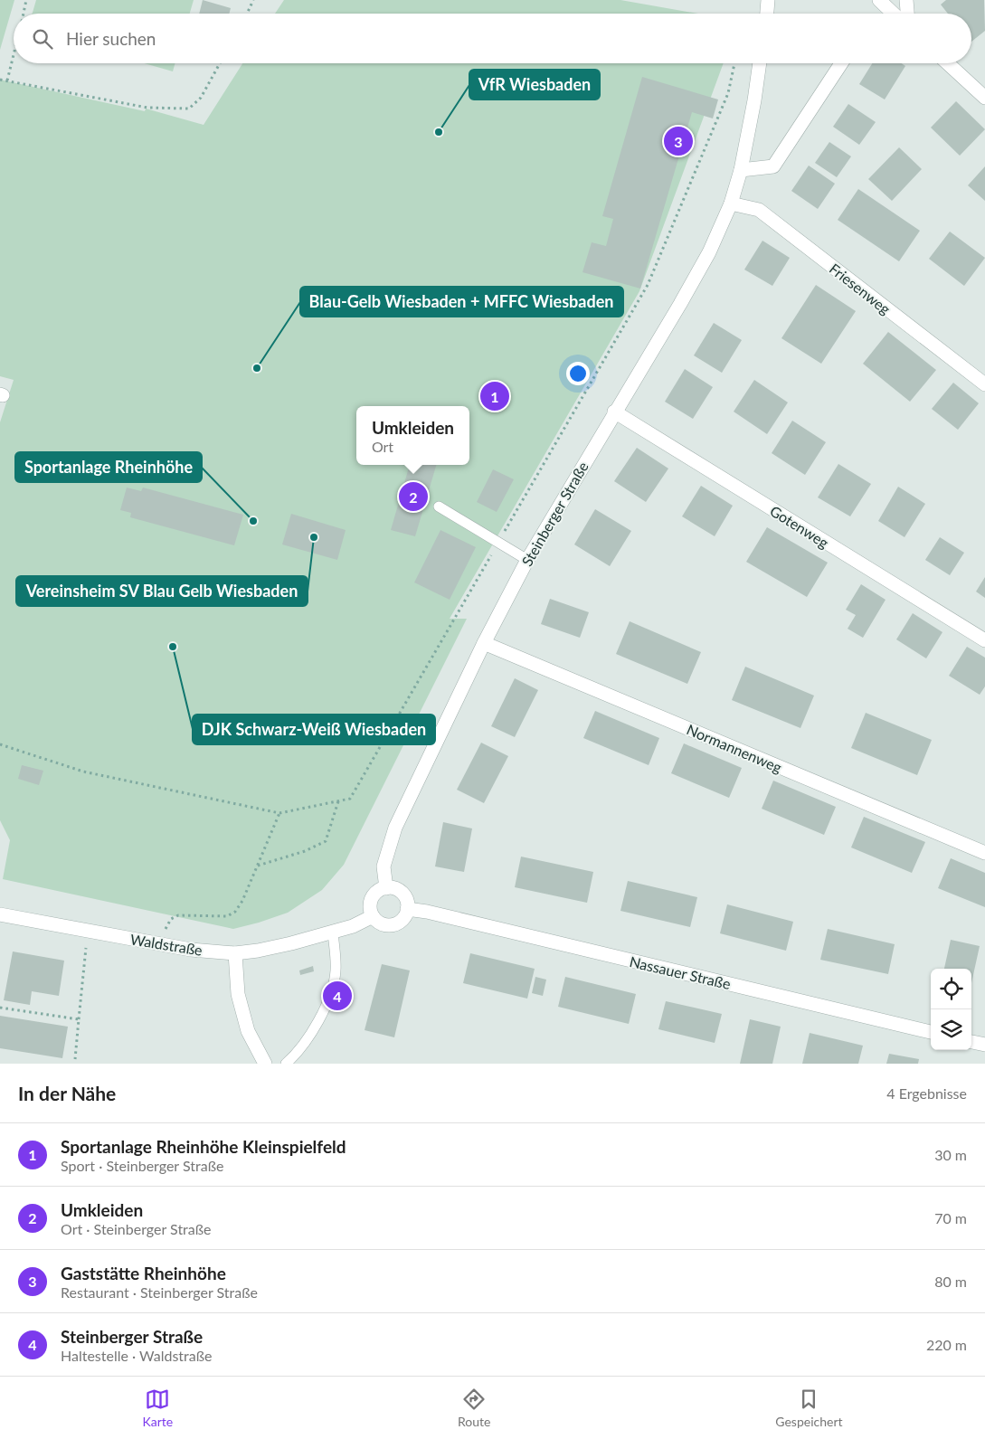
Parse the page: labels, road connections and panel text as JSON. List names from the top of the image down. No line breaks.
{"streets":{"street":["Friesenweg","Steinberger Straße","Gotenweg","Normannenweg","Waldstraße","Nassauer Straße"]},"crossings":[["Friesenweg","Steinberger Straße"],["Steinberger Straße","Gotenweg"],["Steinberger Straße","Normannenweg"],["Steinberger Straße","Nassauer Straße"]],"places":["VfR Wiesbaden","Blau-Gelb Wiesbaden + MFFC Wiesbaden","Sportanlage Rheinhöhe","Vereinsheim SV Blau Gelb Wiesbaden","DJK Schwarz-Weiß Wiesbaden"],"page":{"search":"Hier suchen","pins":["3","1","2","4"],"popup":["Umkleiden","Ort"],"heading":["In der Nähe","4 Ergebnisse"],"list":[{"mark":"1","name":"Sportanlage Rheinhöhe Kleinspielfeld","note":"Sport · Steinberger Straße","value":"30 m"},{"mark":"2","name":"Umkleiden","note":"Ort · Steinberger Straße","value":"70 m"},{"mark":"3","name":"Gaststätte Rheinhöhe","note":"Restaurant · Steinberger Straße","value":"80 m"},{"mark":"4","name":"Steinberger Straße","note":"Haltestelle · Waldstraße","value":"220 m"}],"nav":["Karte","Route","Gespeichert"]}}
